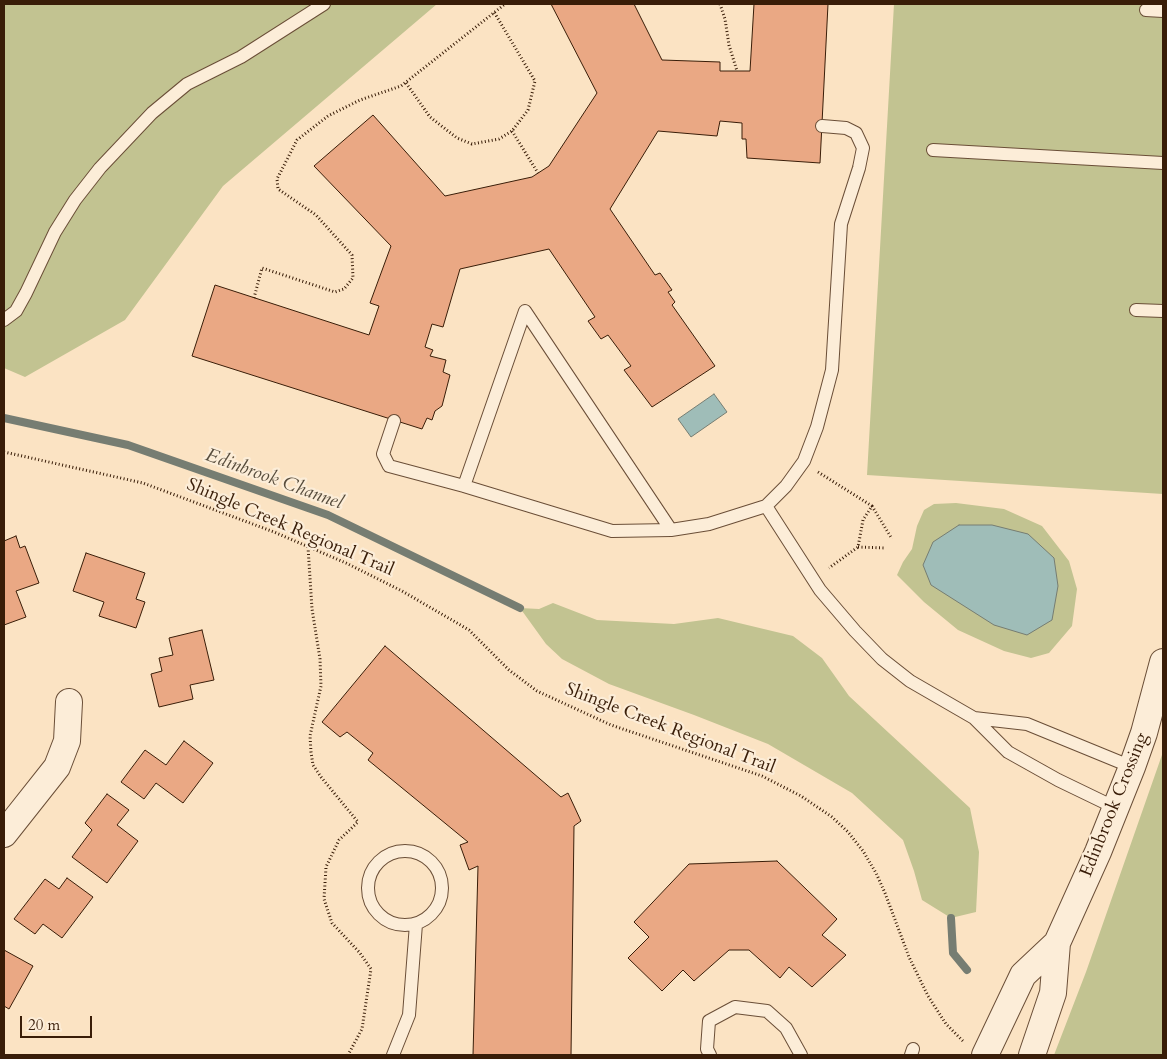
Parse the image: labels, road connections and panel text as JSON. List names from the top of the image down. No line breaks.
{"streets":{"street":["Edinbrook Crossing"],"path":["Shingle Creek Regional Trail"]},"crossings":[["Shingle Creek Regional Trail","Edinbrook Crossing"]],"water":["Edinbrook Channel"],"scale_bar":"20 m"}
